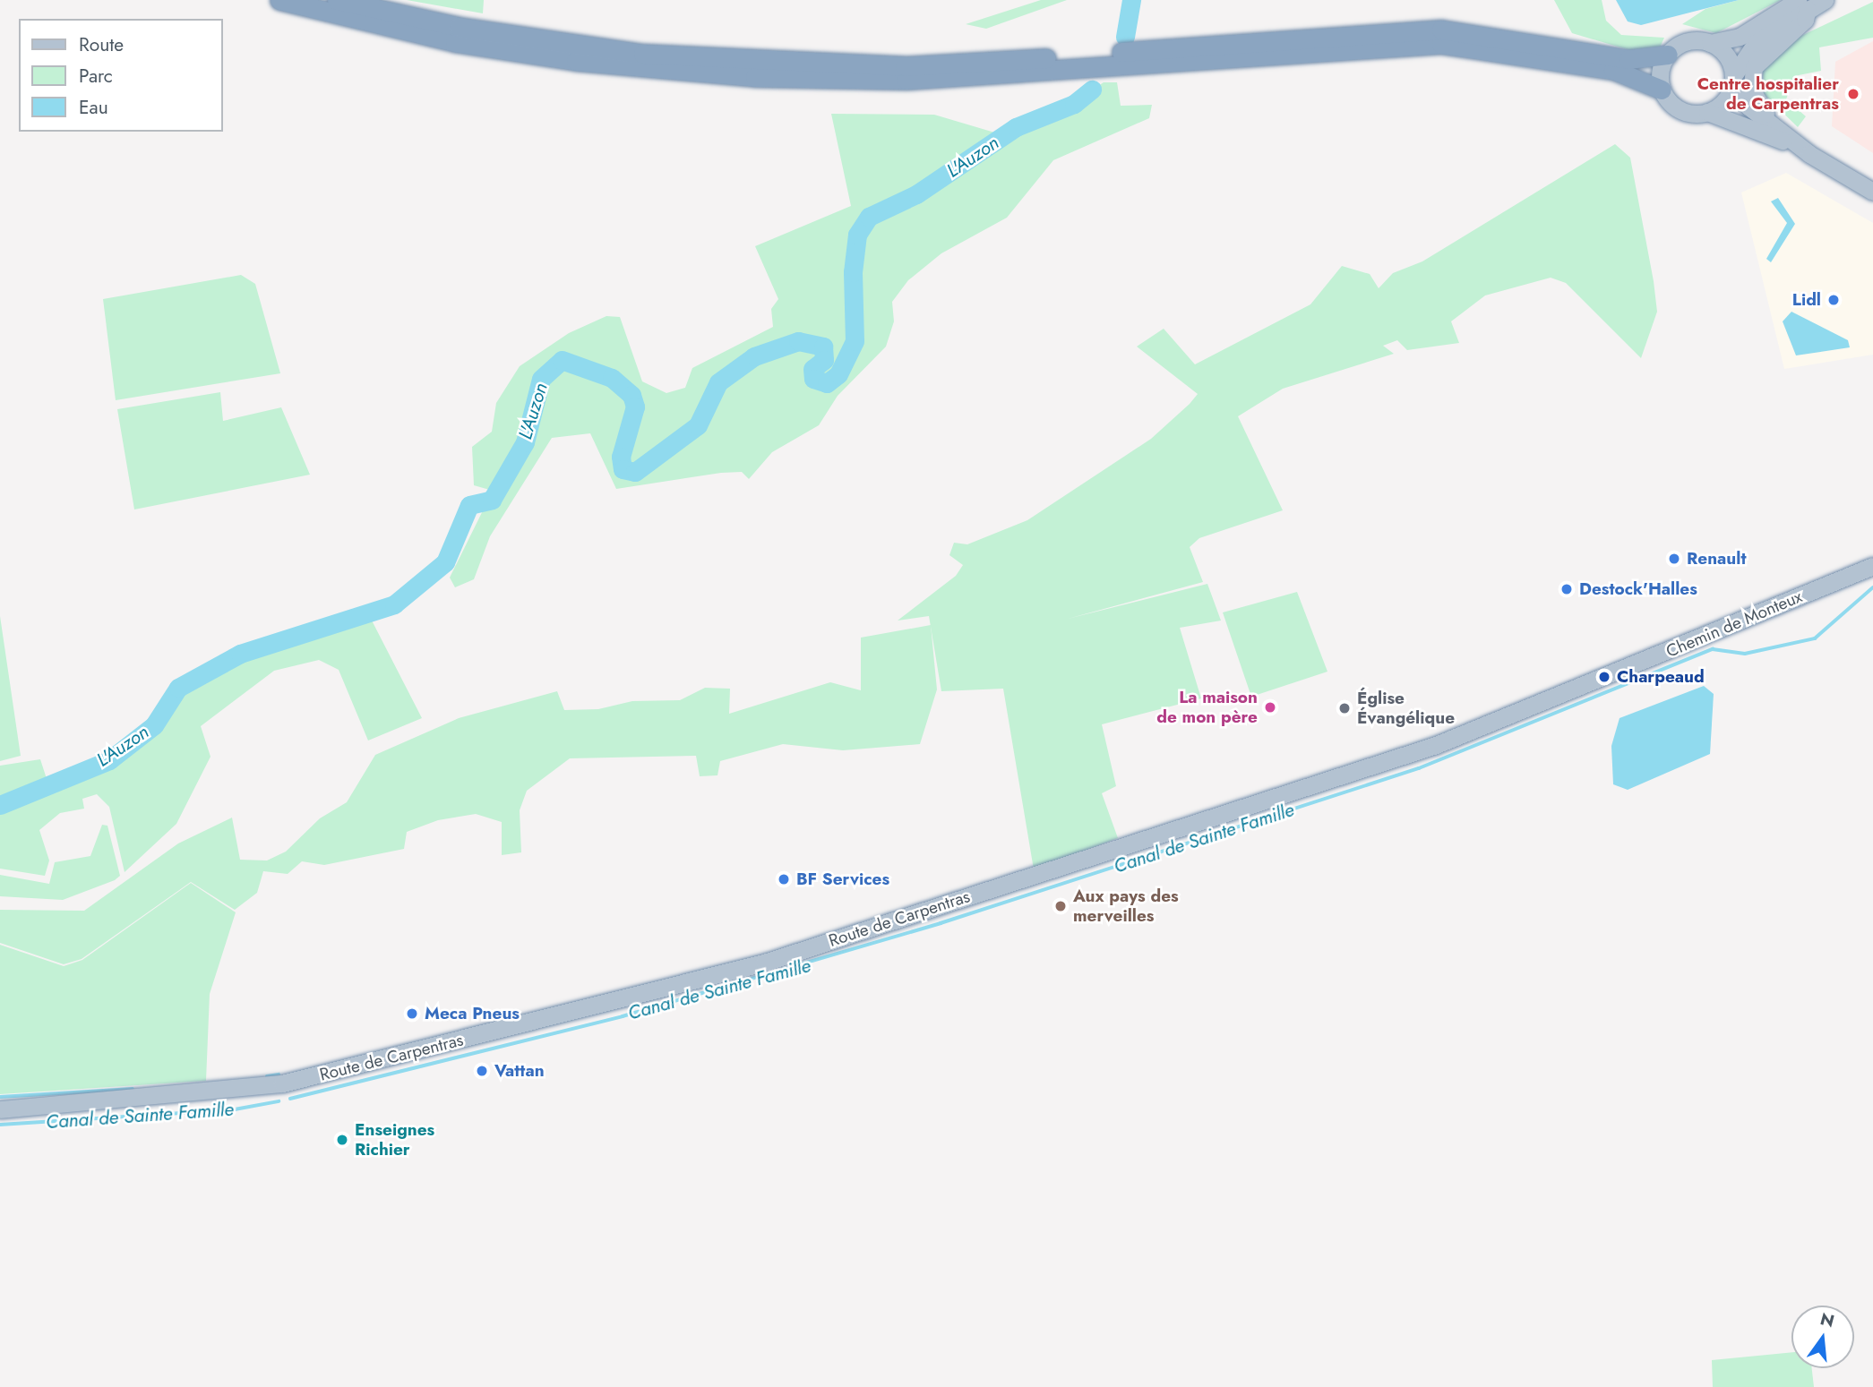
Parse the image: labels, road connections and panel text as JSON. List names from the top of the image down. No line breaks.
{"streets":{"main road":["Chemin de Monteux","Route de Carpentras"]},"crossings":[["Chemin de Monteux","Route de Carpentras"]],"water":["L'Auzon","Canal de Sainte Famille"],"places":["Centre hospitalier de Carpentras","Lidl","Renault","Destock'Halles","Charpeaud","La maison de mon père","Église Évangélique","BF Services","Aux pays des merveilles","Meca Pneus","Vattan","Enseignes Richier"],"legend":["Route","Parc","Eau"],"north":"top"}
